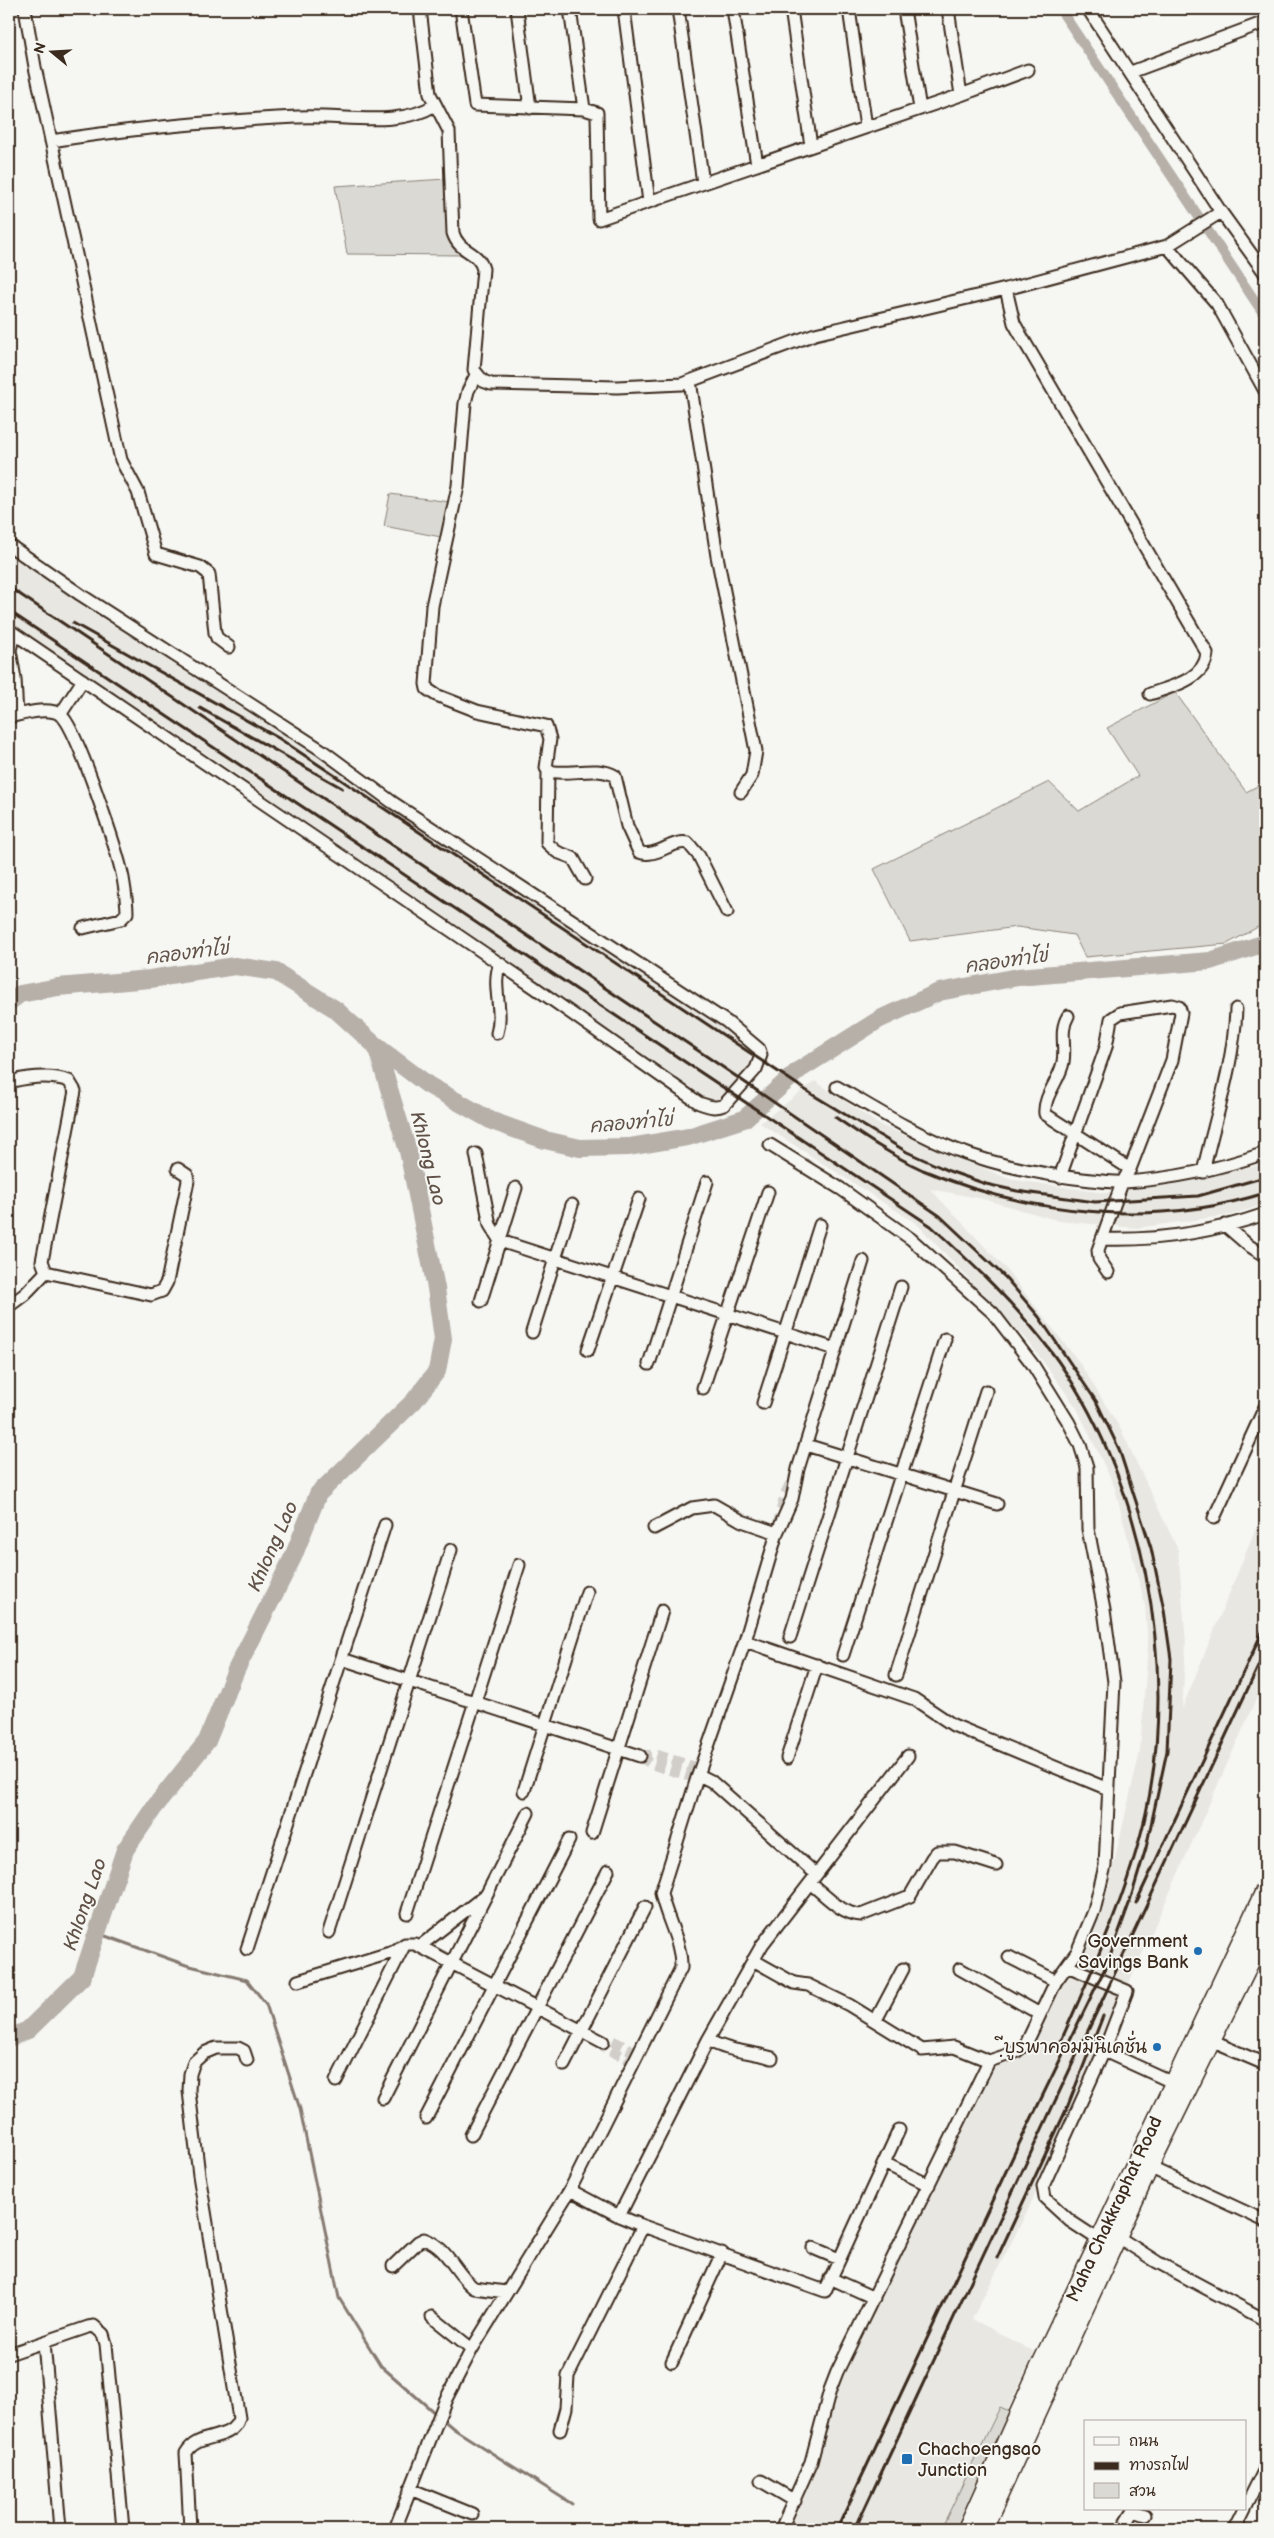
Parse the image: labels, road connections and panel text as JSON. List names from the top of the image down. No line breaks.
{"streets":{"main road":["Maha Chakkraphat Road"]},"water":["คลองท่าไข่","Khlong Lao"],"places":{"other":["Government Savings Bank","ฺีบูรพาคอมมินิเคชั่น"],"transit":["Chachoengsao Junction"]},"legend":["ถนน","ทางรถไฟ","สวน"],"north":"left"}
